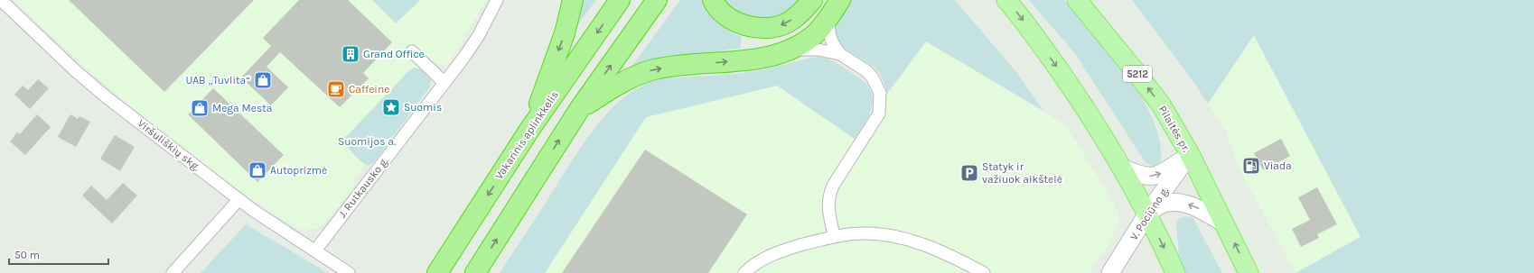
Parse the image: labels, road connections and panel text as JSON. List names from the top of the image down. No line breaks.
{"streets":{"highway":["Vakarinis aplinkkelis"],"main road":["5212","Pilaitės pr.","V. Pociūno g."],"street":["Viršuliškių skg.","J. Rutkausko g."]},"crossings":[["Pilaitės pr.","V. Pociūno g."],["Viršuliškių skg.","J. Rutkausko g."]],"parks":["Suomijos a."],"places":{"building":["Grand Office"],"shop":["UAB „Tuvlita“","Mega Mesta","Autoprizmė"],"cafe":["Caffeine"],"place":["Suomis"],"fuel station":["Viada"],"parking":["Statyk ir važiuok aikštelė"]},"scale_bar":"50 m"}
